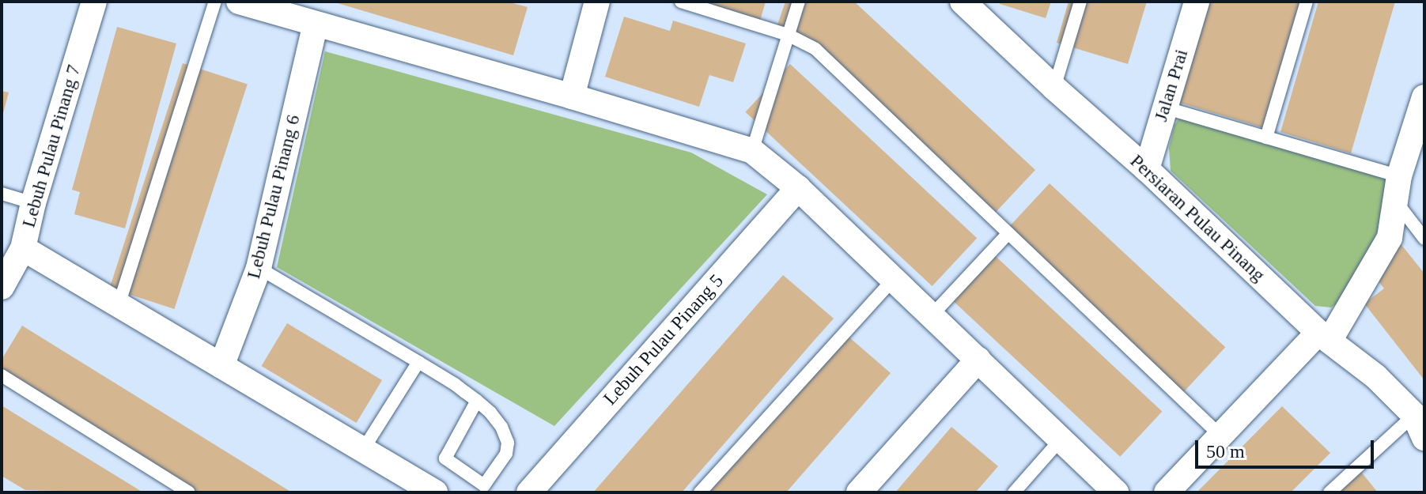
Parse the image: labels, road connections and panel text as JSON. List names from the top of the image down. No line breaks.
{"streets":{"street":["Jalan Prai","Lebuh Pulau Pinang 7","Lebuh Pulau Pinang 6","Persiaran Pulau Pinang","Lebuh Pulau Pinang 5"]},"crossings":[["Jalan Prai","Persiaran Pulau Pinang"]],"scale_bar":"50 m"}
